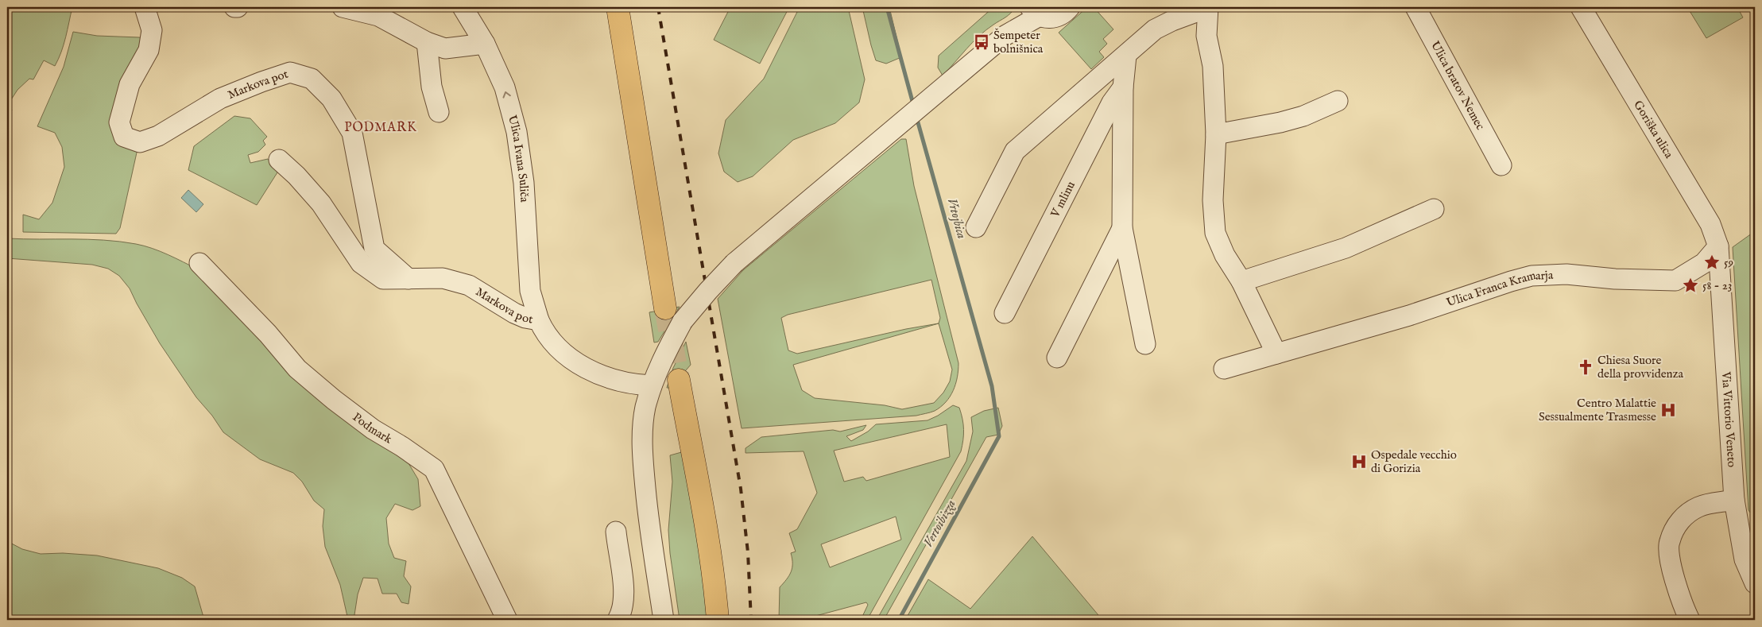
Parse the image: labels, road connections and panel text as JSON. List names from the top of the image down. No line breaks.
{"streets":{"street":["Markova pot","Ulica bratov Nemec","Goriška ulica","Ulica Ivana Suliča","V mlinu","Ulica Franca Kramarja","Via Vittorio Veneto","Podmark"]},"crossings":[["Markova pot","Ulica Ivana Suliča"],["Goriška ulica","Ulica Franca Kramarja"],["Goriška ulica","Via Vittorio Veneto"],["Ulica Franca Kramarja","Via Vittorio Veneto"]],"one_way":["Ulica Ivana Suliča"],"districts":["PODMARK"],"water":["Vrtojbica","Vertoibizza"],"places":{"bus stop":["Šempeter bolnišnica"],"place":["59","58 - 23"],"church":["Chiesa Suore della provvidenza"],"hospital":["Centro Malattie Sessualmente Trasmesse","Ospedale vecchio di Gorizia"]}}
